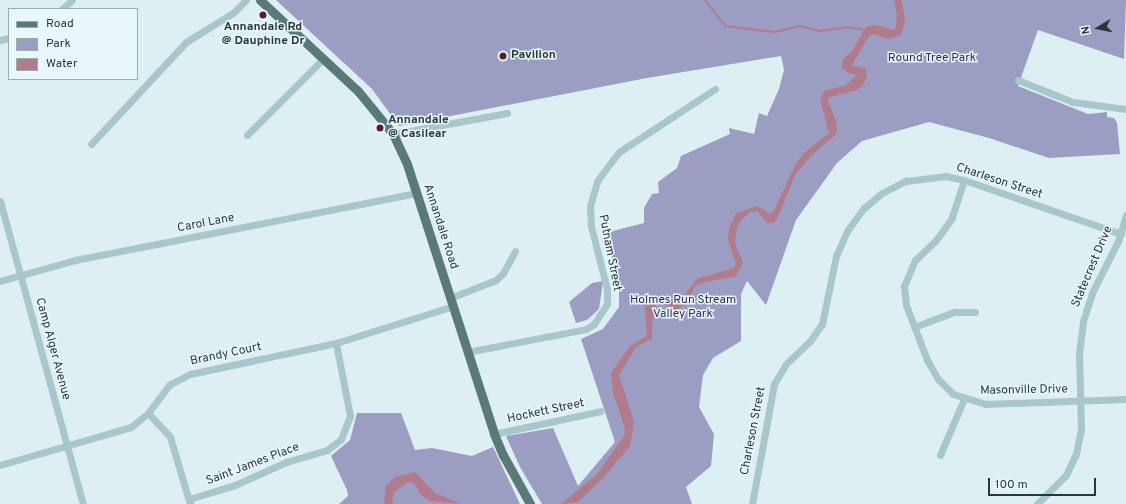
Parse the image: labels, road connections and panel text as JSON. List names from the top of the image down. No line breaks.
{"streets":{"main road":["Annandale Road"],"street":["Charleson Street","Carol Lane","Putnam Street","Statecrest Drive","Camp Alger Avenue","Brandy Court","Masonville Drive","Hockett Street","Saint James Place"]},"crossings":[["Charleson Street","Statecrest Drive"],["Charleson Street","Masonville Drive"],["Carol Lane","Annandale Road"],["Carol Lane","Camp Alger Avenue"],["Annandale Road","Putnam Street"],["Annandale Road","Brandy Court"],["Annandale Road","Hockett Street"],["Statecrest Drive","Masonville Drive"],["Camp Alger Avenue","Brandy Court"],["Brandy Court","Saint James Place"]],"parks":["Round Tree Park","Holmes Run Stream Valley Park"],"places":["Annandale Rd @ Dauphine Dr","Pavilion","Annandale @ Casilear"],"legend":["Road","Park","Water"],"scale_bar":"100 m","north":"left"}
